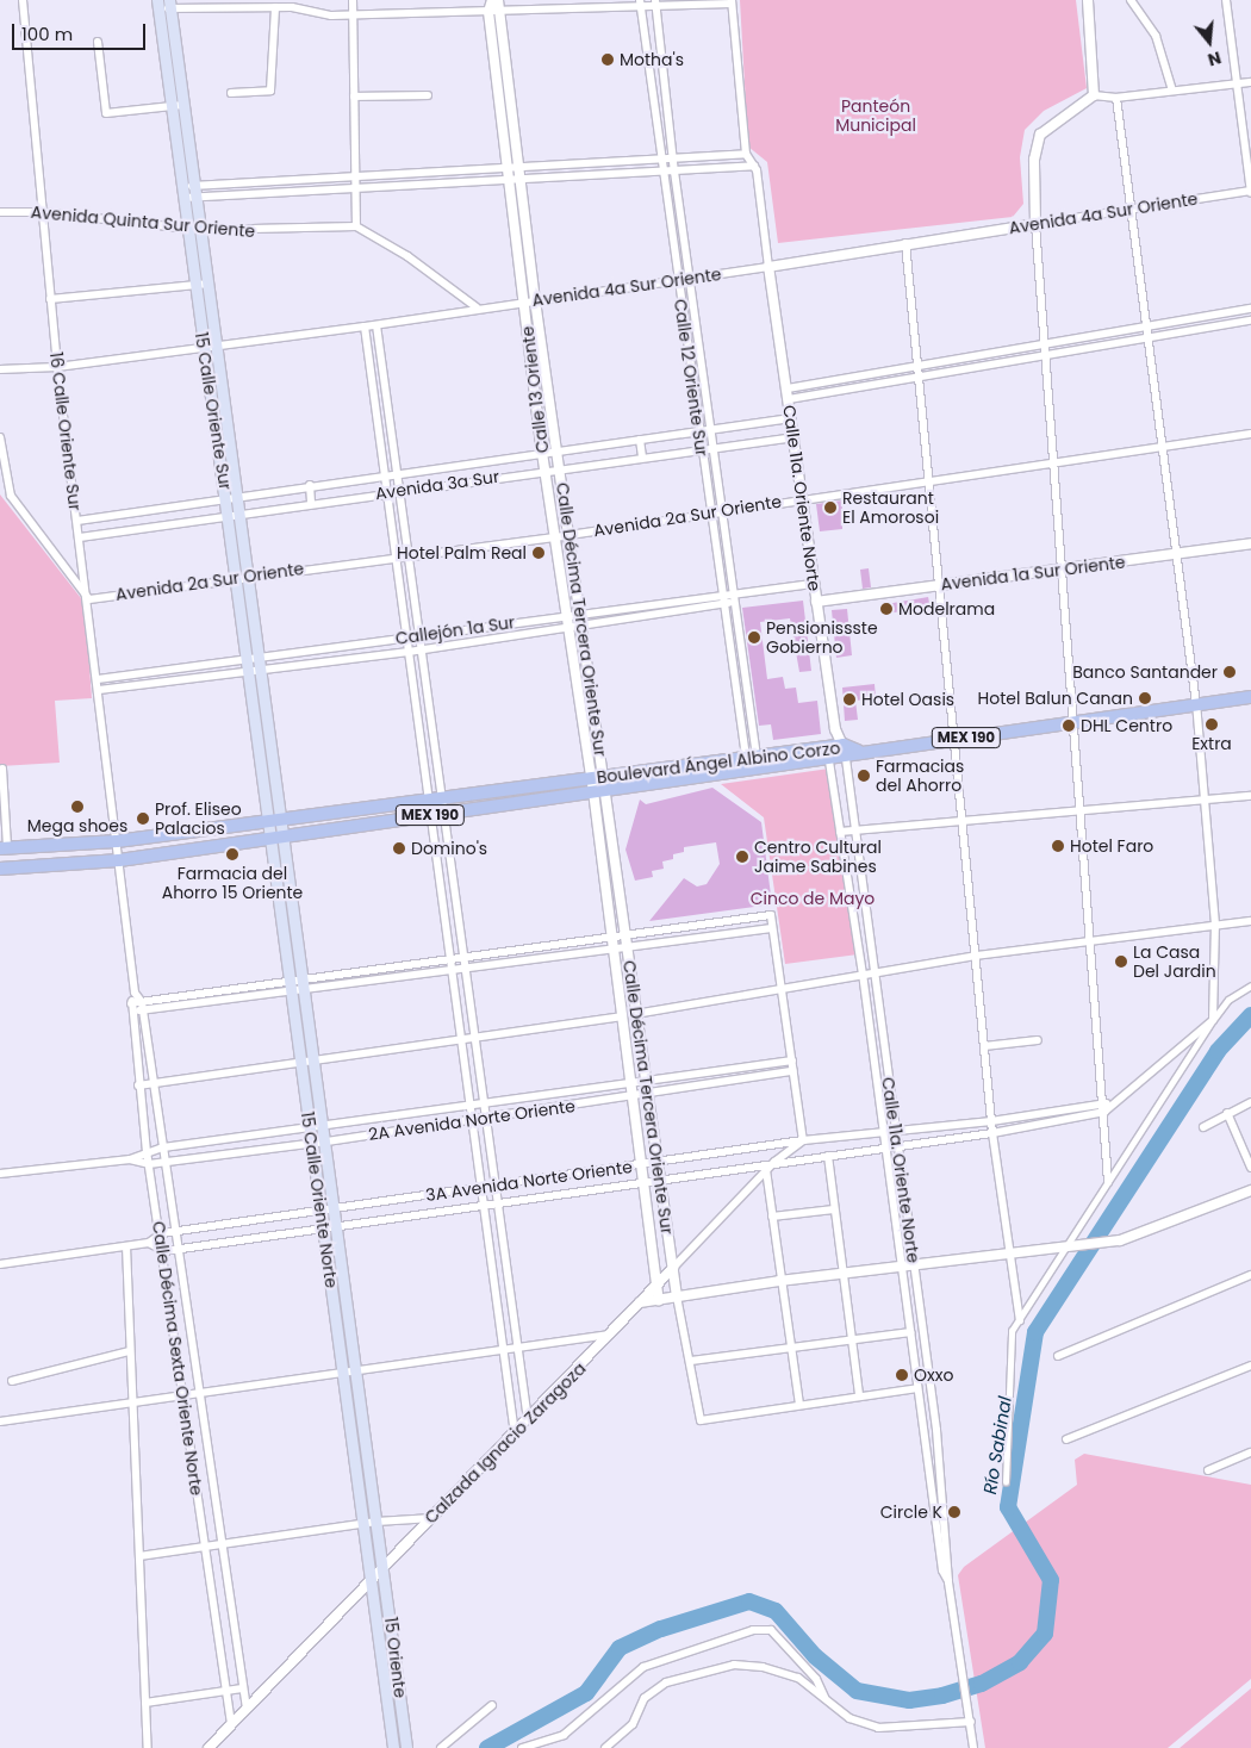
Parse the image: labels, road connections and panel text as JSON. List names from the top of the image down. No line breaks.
{"streets":{"main road":["15 Calle Oriente Sur","MEX 190","Boulevard Ángel Albino Corzo","15 Calle Oriente Norte","15 Oriente"],"street":["Avenida 4a Sur Oriente","Avenida Quinta Sur Oriente","Calle 12 Oriente Sur","Calle 13 Oriente","16 Calle Oriente Sur","Avenida 3a Sur","Calle 11a. Oriente Norte","Avenida 2a Sur Oriente","Avenida 1a Sur Oriente","Calle Décima Tercera Oriente Sur","Callejón 1a Sur","2A Avenida Norte Oriente","3A Avenida Norte Oriente","Calle Décima Sexta Oriente Norte","Calzada Ignacio Zaragoza"]},"crossings":[["Avenida 4a Sur Oriente","Calle 12 Oriente Sur"],["Avenida 4a Sur Oriente","Calle 13 Oriente"],["Avenida 4a Sur Oriente","15 Calle Oriente Sur"],["Avenida 4a Sur Oriente","16 Calle Oriente Sur"],["Avenida 4a Sur Oriente","Calle 11a. Oriente Norte"],["Avenida 4a Sur Oriente","Calle Décima Tercera Oriente Sur"],["Avenida Quinta Sur Oriente","15 Calle Oriente Sur"],["Avenida Quinta Sur Oriente","16 Calle Oriente Sur"],["Calle 12 Oriente Sur","Avenida 3a Sur"],["Calle 12 Oriente Sur","Avenida 2a Sur Oriente"],["Calle 12 Oriente Sur","Callejón 1a Sur"],["Calle 12 Oriente Sur","Boulevard Ángel Albino Corzo"],["Calle 13 Oriente","Avenida 3a Sur"],["Calle 13 Oriente","Avenida 2a Sur Oriente"],["Calle 13 Oriente","Calle Décima Tercera Oriente Sur"],["Calle 13 Oriente","Callejón 1a Sur"],["Calle 13 Oriente","Boulevard Ángel Albino Corzo"],["15 Calle Oriente Sur","Avenida 3a Sur"],["15 Calle Oriente Sur","Avenida 2a Sur Oriente"],["15 Calle Oriente Sur","Callejón 1a Sur"],["15 Calle Oriente Sur","Boulevard Ángel Albino Corzo"],["15 Calle Oriente Sur","15 Calle Oriente Norte"],["16 Calle Oriente Sur","Avenida 3a Sur"],["16 Calle Oriente Sur","Avenida 2a Sur Oriente"],["16 Calle Oriente Sur","Callejón 1a Sur"],["16 Calle Oriente Sur","Boulevard Ángel Albino Corzo"],["16 Calle Oriente Sur","Calle Décima Sexta Oriente Norte"],["Avenida 3a Sur","Calle 11a. Oriente Norte"],["Avenida 3a Sur","Calle Décima Tercera Oriente Sur"],["Calle 11a. Oriente Norte","Avenida 2a Sur Oriente"],["Calle 11a. Oriente Norte","Avenida 1a Sur Oriente"],["Calle 11a. Oriente Norte","Callejón 1a Sur"],["Calle 11a. Oriente Norte","Boulevard Ángel Albino Corzo"],["Calle 11a. Oriente Norte","3A Avenida Norte Oriente"],["Avenida 2a Sur Oriente","Calle Décima Tercera Oriente Sur"],["Calle Décima Tercera Oriente Sur","Callejón 1a Sur"],["Calle Décima Tercera Oriente Sur","Boulevard Ángel Albino Corzo"],["Calle Décima Tercera Oriente Sur","2A Avenida Norte Oriente"],["Calle Décima Tercera Oriente Sur","3A Avenida Norte Oriente"],["Calle Décima Tercera Oriente Sur","Calzada Ignacio Zaragoza"],["MEX 190","Boulevard Ángel Albino Corzo"],["Boulevard Ángel Albino Corzo","15 Calle Oriente Norte"],["Boulevard Ángel Albino Corzo","Calle Décima Sexta Oriente Norte"],["2A Avenida Norte Oriente","15 Calle Oriente Norte"],["2A Avenida Norte Oriente","Calle Décima Sexta Oriente Norte"],["3A Avenida Norte Oriente","15 Calle Oriente Norte"],["3A Avenida Norte Oriente","Calle Décima Sexta Oriente Norte"],["3A Avenida Norte Oriente","Calzada Ignacio Zaragoza"],["15 Calle Oriente Norte","Calzada Ignacio Zaragoza"],["15 Calle Oriente Norte","15 Oriente"],["Calle Décima Sexta Oriente Norte","Calzada Ignacio Zaragoza"],["Calzada Ignacio Zaragoza","15 Oriente"]],"water":["Río Sabinal"],"parks":["Panteón Municipal","Cinco de Mayo"],"places":["Motha's","Restaurant El Amorosoi","Hotel Palm Real","Modelrama","Pensionissste Gobierno","Banco Santander","Hotel Balun Canan","Hotel Oasis","Extra","DHL Centro","Farmacias del Ahorro","Mega shoes","Prof. Eliseo Palacios","Hotel Faro","Domino's","Farmacia del Ahorro 15 Oriente","Centro Cultural Jaime Sabines","La Casa Del Jardin","Oxxo","Circle K"],"scale_bar":"100 m","north":"bottom"}
